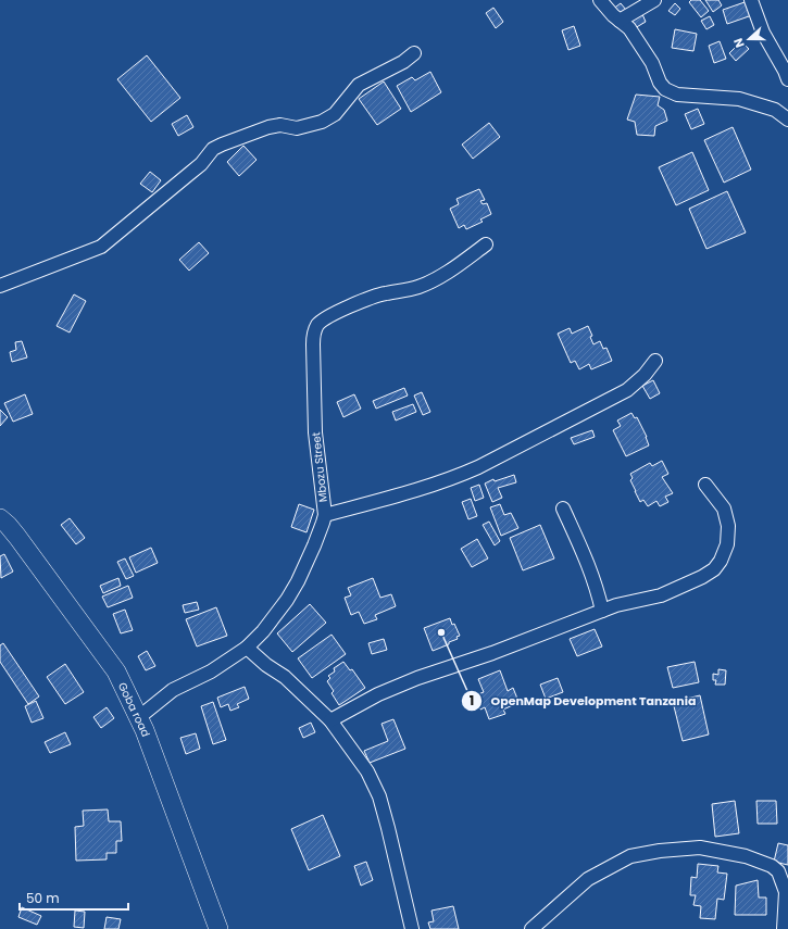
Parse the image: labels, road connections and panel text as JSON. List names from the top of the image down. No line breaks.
{"streets":{"street":["Mbozu Street","Goba road"]},"crossings":[["Mbozu Street","Goba road"]],"places":["OpenMap Development Tanzania"],"scale_bar":"50 m","north":"left"}
